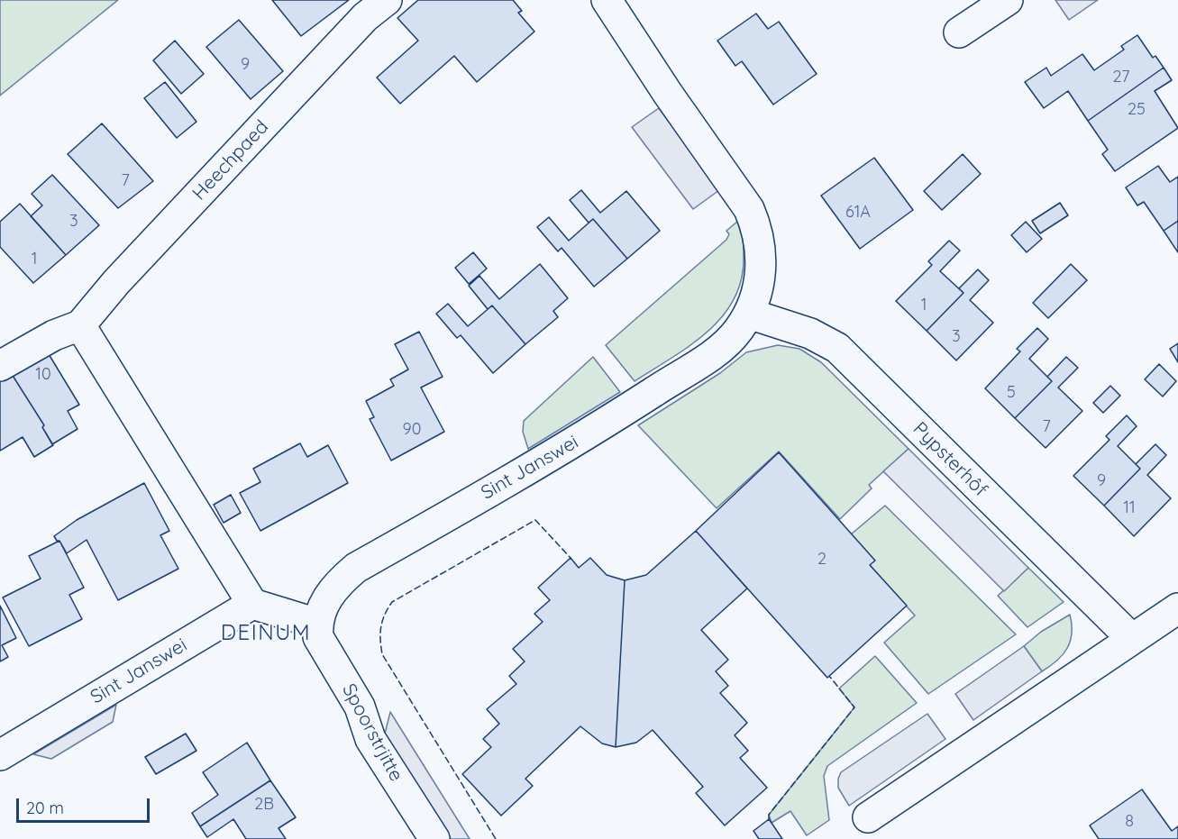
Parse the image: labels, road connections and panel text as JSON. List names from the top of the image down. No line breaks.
{"streets":{"street":["Heechpaed","Pypsterhôf","Sint Janswei","Spoorstrjitte"]},"crossings":[["Pypsterhôf","Sint Janswei"],["Sint Janswei","Spoorstrjitte"]],"districts":["DEINUM"],"house_numbers":["9","27","25","7","61A","3","1","1","3","10","5","7","90","9","11","2","2B","8"],"scale_bar":"20 m"}
